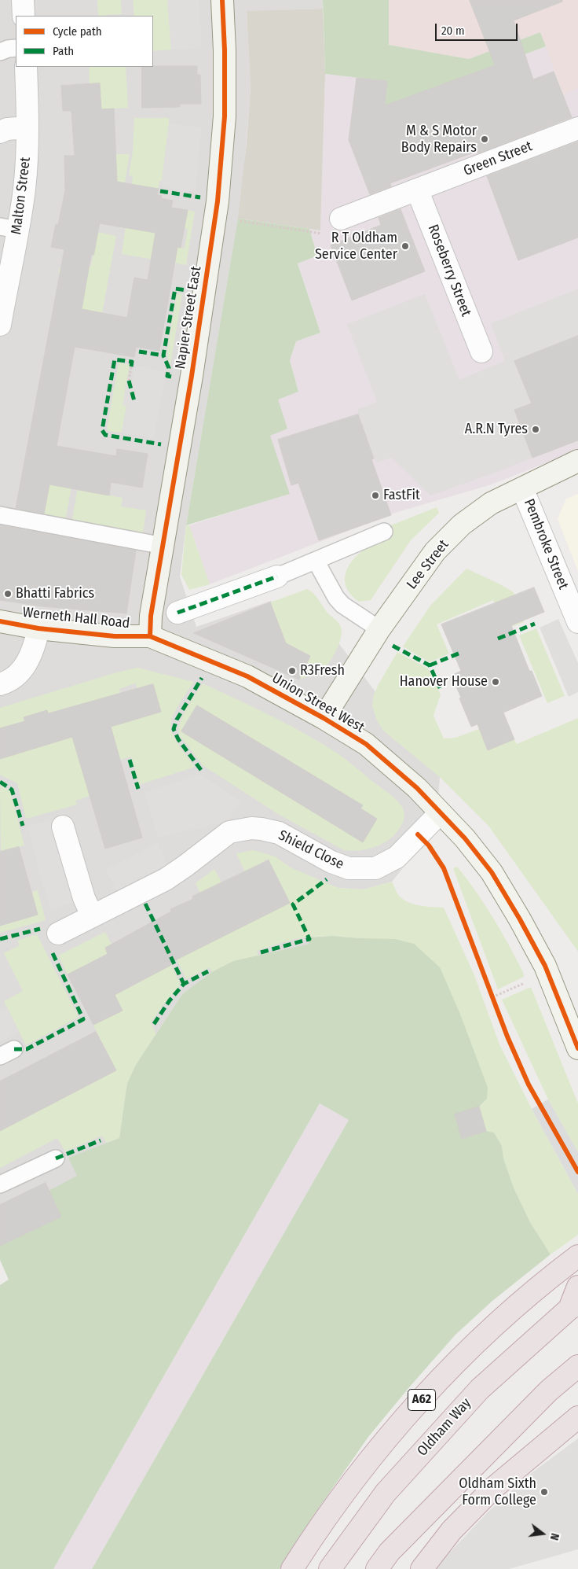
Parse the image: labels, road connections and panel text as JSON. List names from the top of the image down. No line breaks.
{"streets":{"highway":["A62","Oldham Way"],"street":["Green Street","Malton Street","Roseberry Street","Napier Street East","Pembroke Street","Lee Street","Werneth Hall Road","Union Street West","Shield Close"]},"crossings":[["Green Street","Roseberry Street"],["Napier Street East","Werneth Hall Road"],["Napier Street East","Union Street West"],["Pembroke Street","Lee Street"],["Lee Street","Union Street West"],["Werneth Hall Road","Union Street West"],["Union Street West","Shield Close"],["A62","Oldham Way"]],"places":["M & S Motor Body Repairs","R T Oldham Service Center","A.R.N Tyres","FastFit","Bhatti Fabrics","R3Fresh","Hanover House","Oldham Sixth Form College"],"legend":["Cycle path","Path"],"scale_bar":"20 m","north":"right"}
